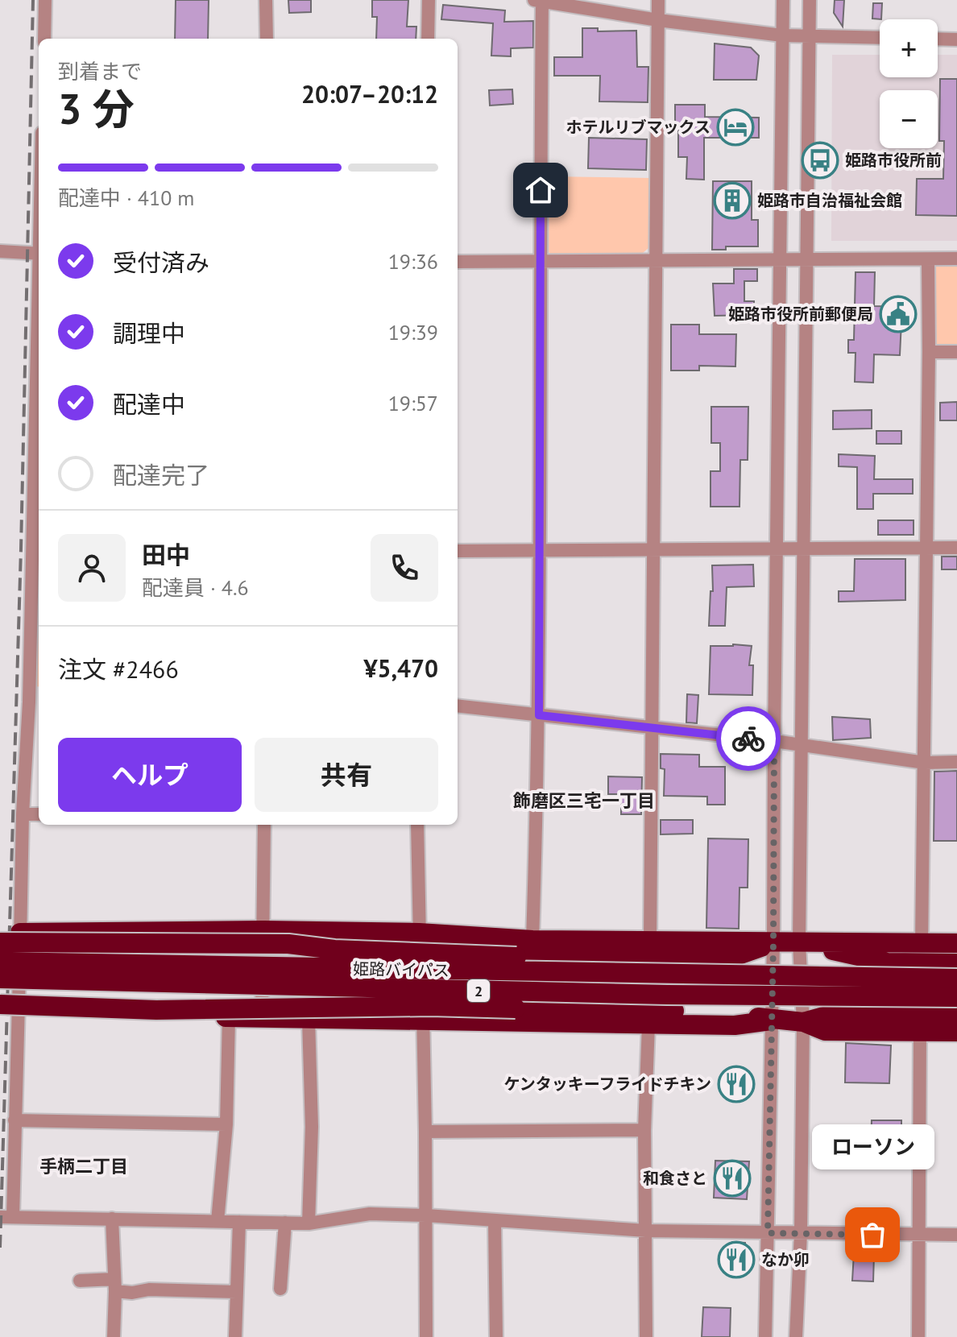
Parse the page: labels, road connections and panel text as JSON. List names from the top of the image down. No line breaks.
{"streets":{"highway":["姫路バイパス","2"]},"districts":["飾磨区三宅一丁目","手柄二丁目"],"places":{"hotel":["ホテルリブマックス"],"bus stop":["姫路市役所前"],"building":["姫路市自治福祉会館"],"public building":["姫路市役所前郵便局"],"restaurant":["ケンタッキーフライドチキン","和食さと","なか卯"],"other":["ローソン"]},"page":{"map_buttons":["+","−"],"heading":["3 分","到着まで","20:07–20:12"],"panel":["田中","配達員 · 4.6","注文 #2466","¥5,470"],"bar":"配達中 · 410 m","list":[["受付済み","19:36"],["調理中","19:39"],["配達中","19:57"],"配達完了"],"buttons":["ヘルプ","共有"],"bubble":"ローソン"}}
